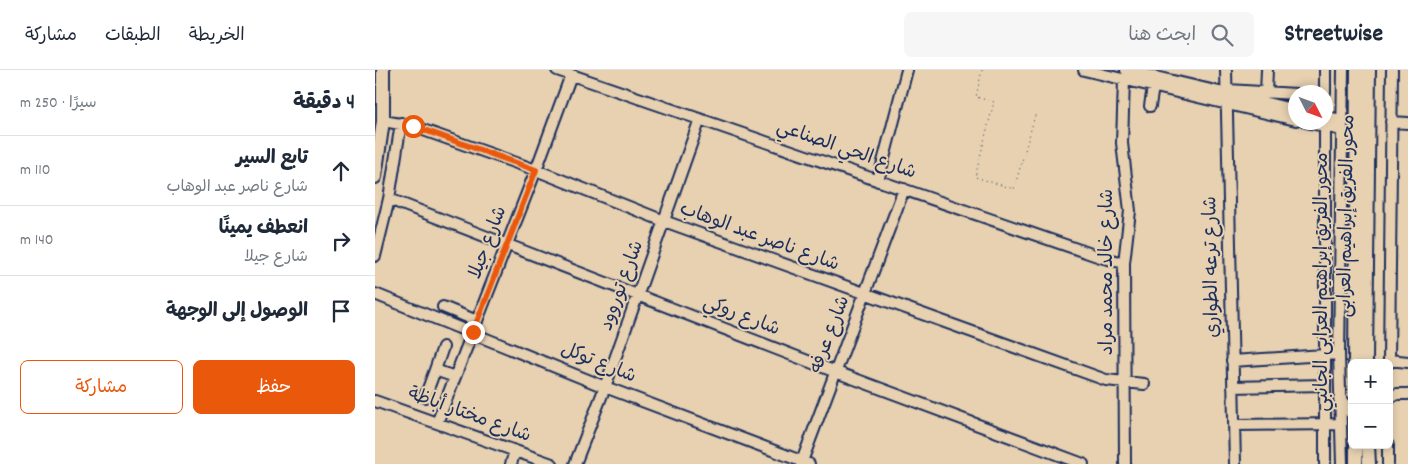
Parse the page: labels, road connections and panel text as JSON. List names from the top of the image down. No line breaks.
{"streets":{"main road":["محور الفريق إبراهيم العرابى"],"street":["شارع الحي الصناعي","شارع ناصر عبد الوهاب","شارع جيلا","شارع ترعه الطواري","شارع خالد محمد مراد","محور الفريق إبراهيم العرابى الجانبي","شارع توروود","شارع روكي","شارع عرفه","شارع توكل","شارع مختار أباظة"]},"crossings":[["شارع الحي الصناعي","شارع جيلا"],["شارع الحي الصناعي","شارع خالد محمد مراد"],["شارع الحي الصناعي","شارع توروود"],["شارع الحي الصناعي","شارع عرفه"],["شارع ناصر عبد الوهاب","شارع جيلا"],["شارع ناصر عبد الوهاب","شارع خالد محمد مراد"],["شارع ناصر عبد الوهاب","شارع توروود"],["شارع ناصر عبد الوهاب","شارع عرفه"],["شارع جيلا","شارع روكي"],["شارع جيلا","شارع توكل"],["شارع جيلا","شارع مختار أباظة"],["شارع توروود","شارع روكي"],["شارع توروود","شارع توكل"],["شارع روكي","شارع عرفه"],["شارع عرفه","شارع توكل"]],"north":"bottom right","page":{"header":"Streetwise","search":"ابحث هنا","nav":["الخريطة","الطبقات","مشاركة"],"heading":["4 دقيقة","سيرًا · 250 m"],"list":[["تابع السير","شارع ناصر عبد الوهاب","110 m"],["انعطف يمينًا","شارع جيلا","140 m"],"الوصول إلى الوجهة"],"buttons":["حفظ","مشاركة"],"map_buttons":["+","−"]}}
